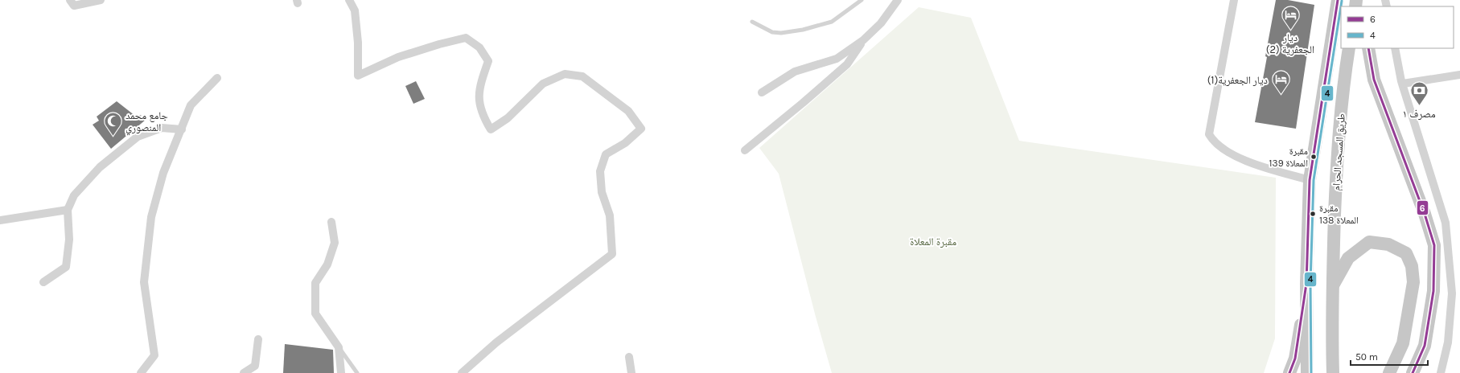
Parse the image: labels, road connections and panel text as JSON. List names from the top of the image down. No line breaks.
{"streets":{"main road":["طريق المسجد الحرام"]},"parks":["مقبرة المعلاة"],"places":{"hotel":["ديار الجعفرية (2)","ديار الجعفرية(1)"],"bank":["مصرف ١"],"mosque":["جامع محمد المنصوري"],"other":["مقبرة المعلاة 139","مقبرة المعلاة 138"]},"lines":["transit line 6","transit line 4"],"legend":["6","4"],"scale_bar":"50 m"}
